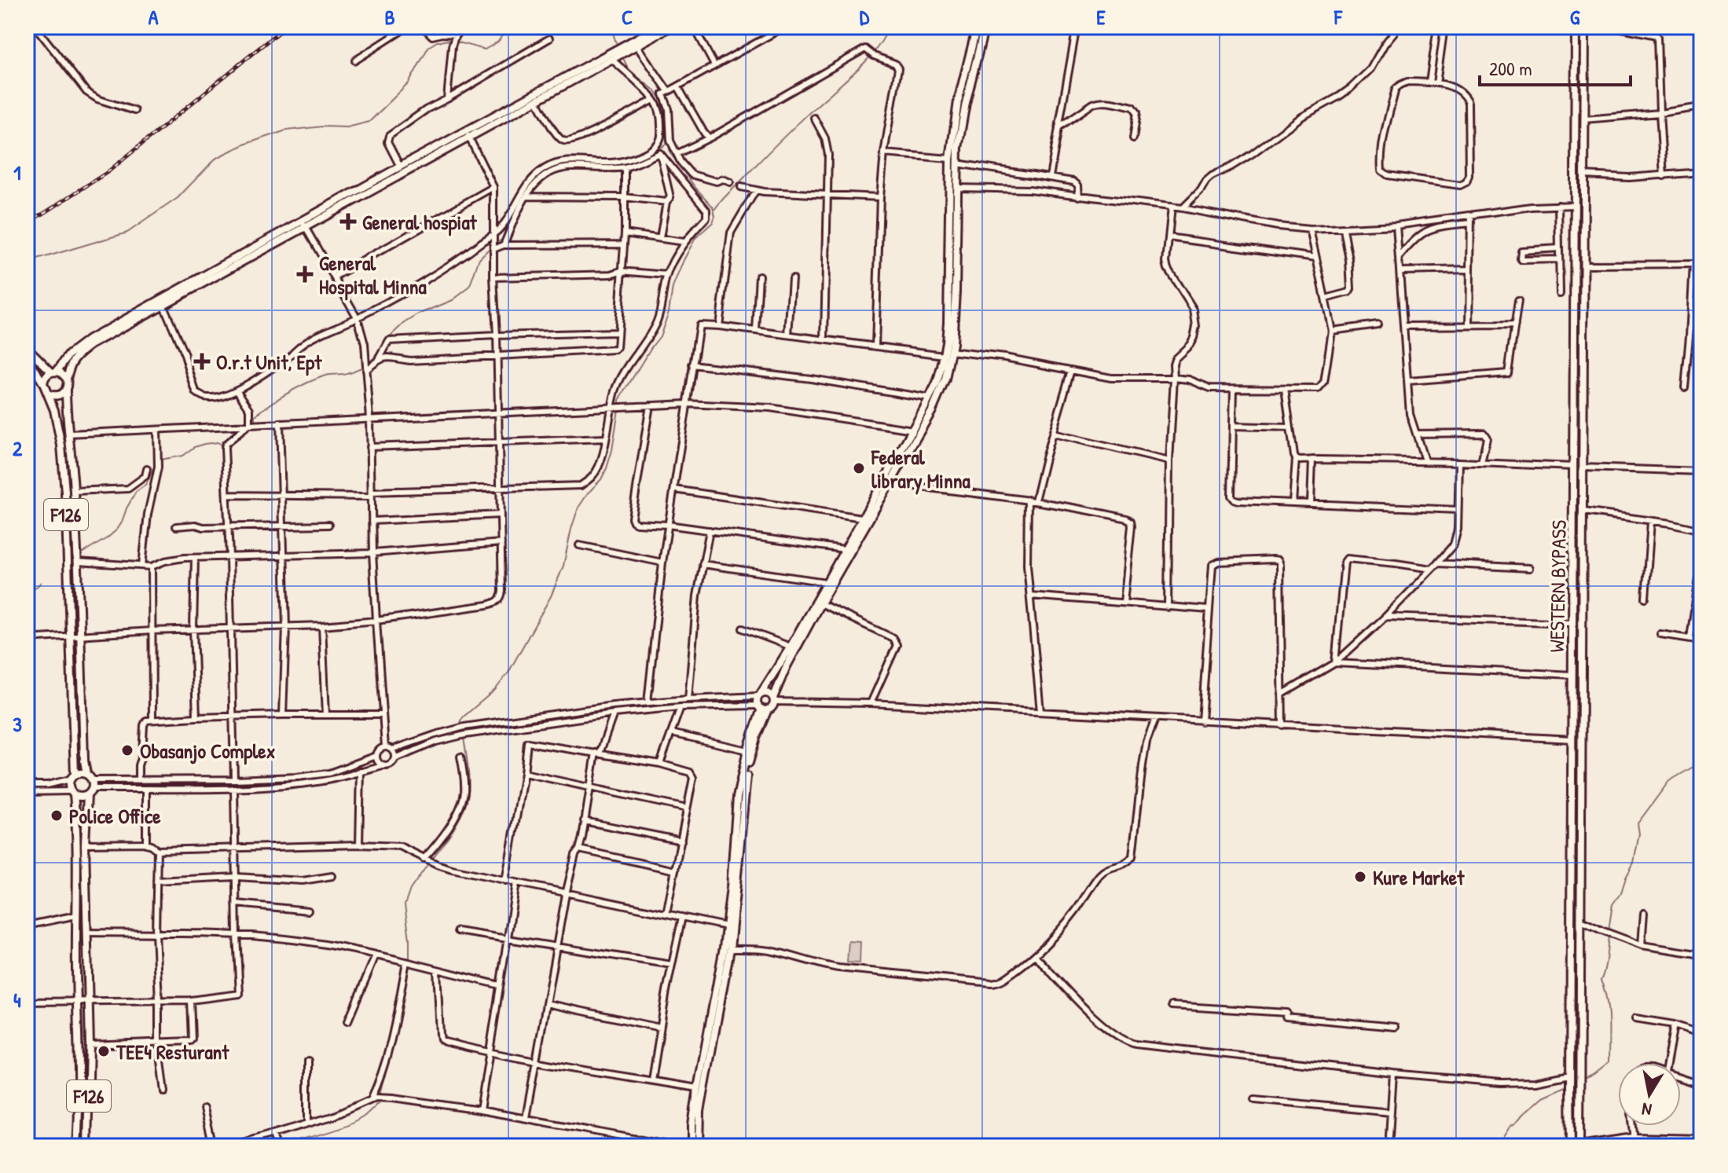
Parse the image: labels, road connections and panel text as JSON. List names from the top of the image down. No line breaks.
{"streets":{"main road":["F126","WESTERN BYPASS"]},"places":{"health":["General hospiat","General Hospital Minna","O.r.t Unit, Ept"],"other":["Federal library Minna","Obasanjo Complex","Police Office","Kure Market","TEE4 Resturant"]},"scale_bar":"200 m","north":"bottom","grid":{"columns":["A","B","C","D","E","F","G"],"rows":["1","2","3","4"]}}
